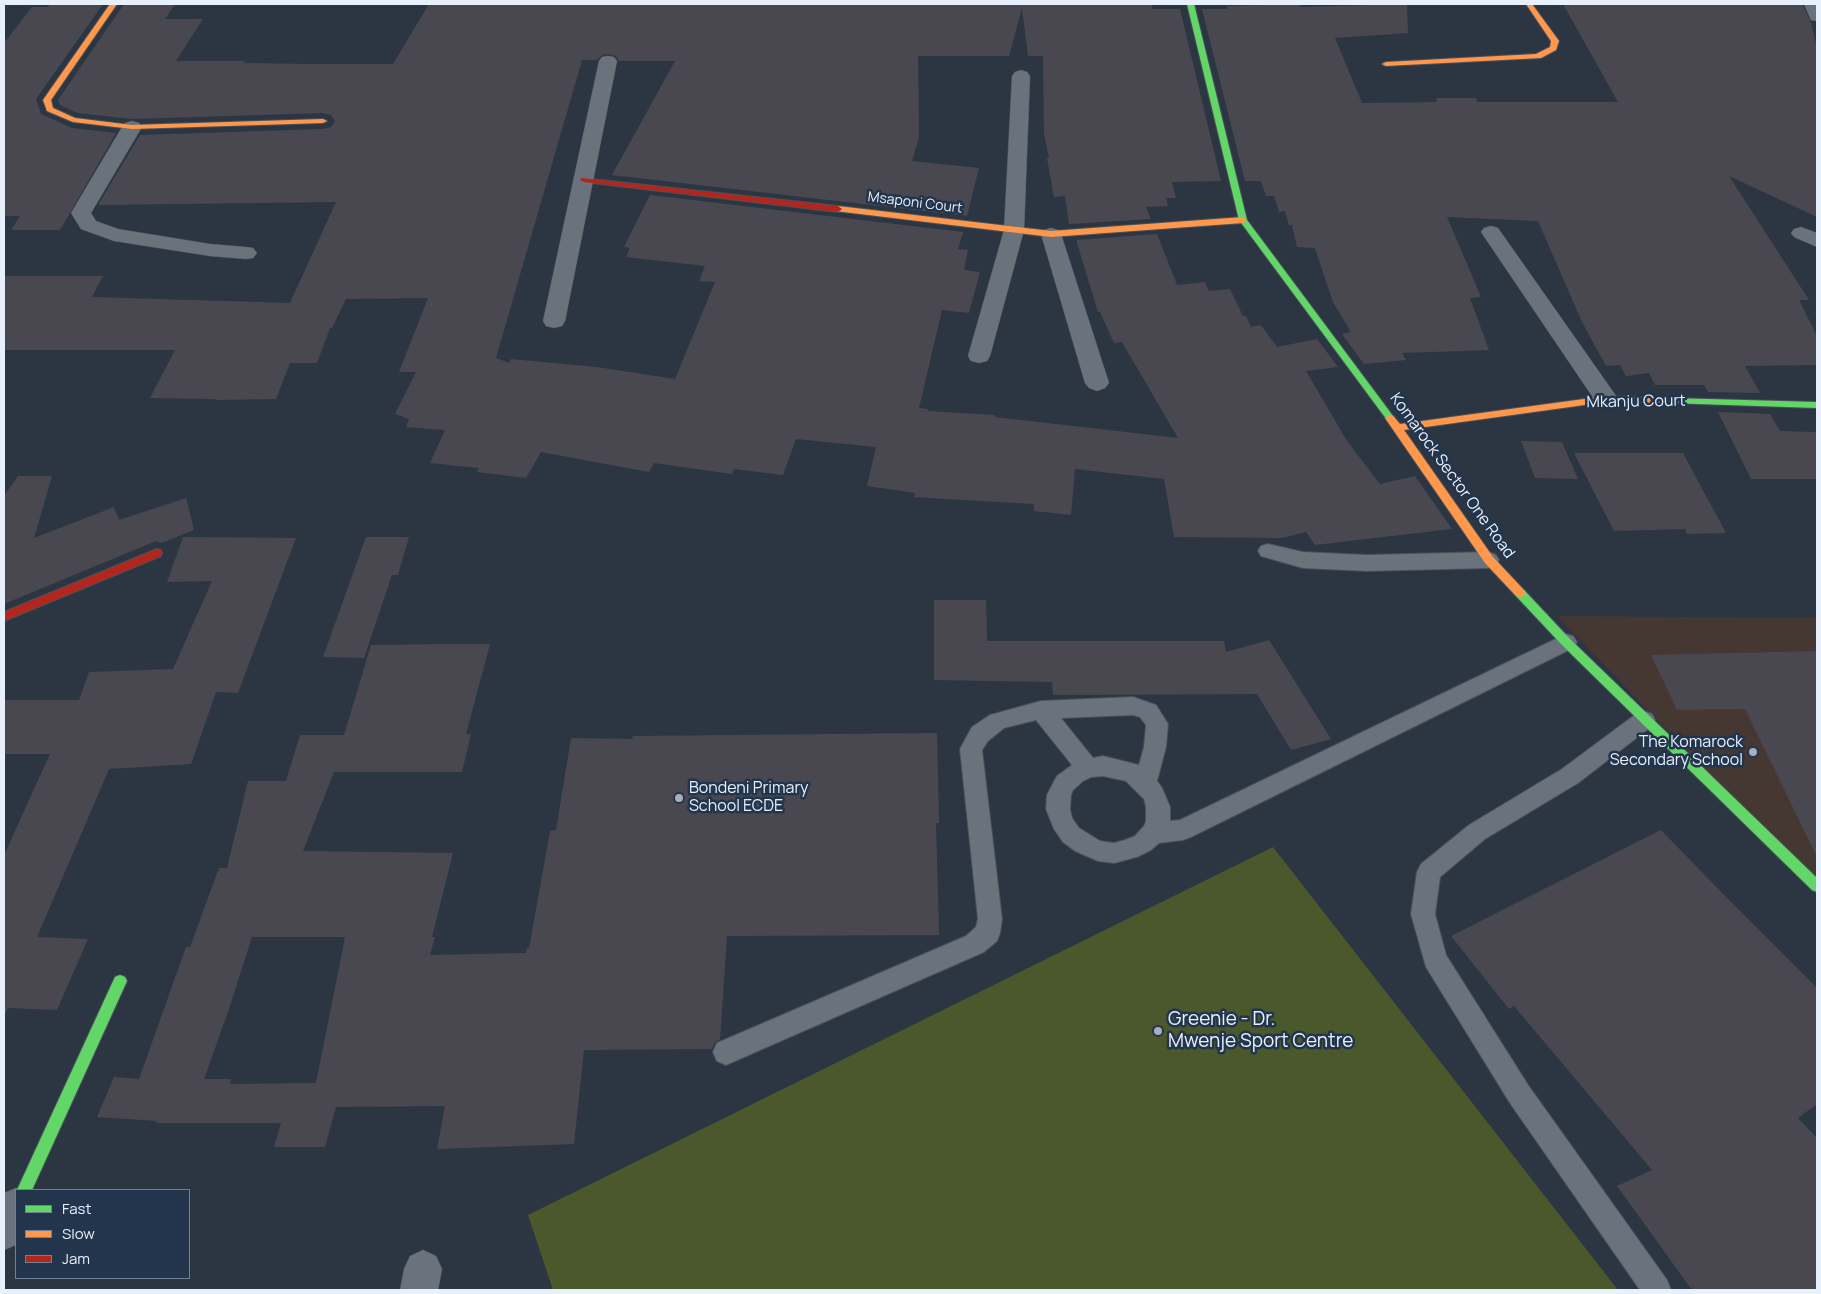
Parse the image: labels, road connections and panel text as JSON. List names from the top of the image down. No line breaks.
{"streets":{"street":["Msaponi Court","Mkanju Court","Komarock Sector One Road"]},"crossings":[["Msaponi Court","Komarock Sector One Road"],["Mkanju Court","Komarock Sector One Road"]],"places":["The Komarock Secondary School","Bondeni Primary School ECDE","Greenie - Dr. Mwenje Sport Centre"],"legend":["Fast","Slow","Jam"]}
